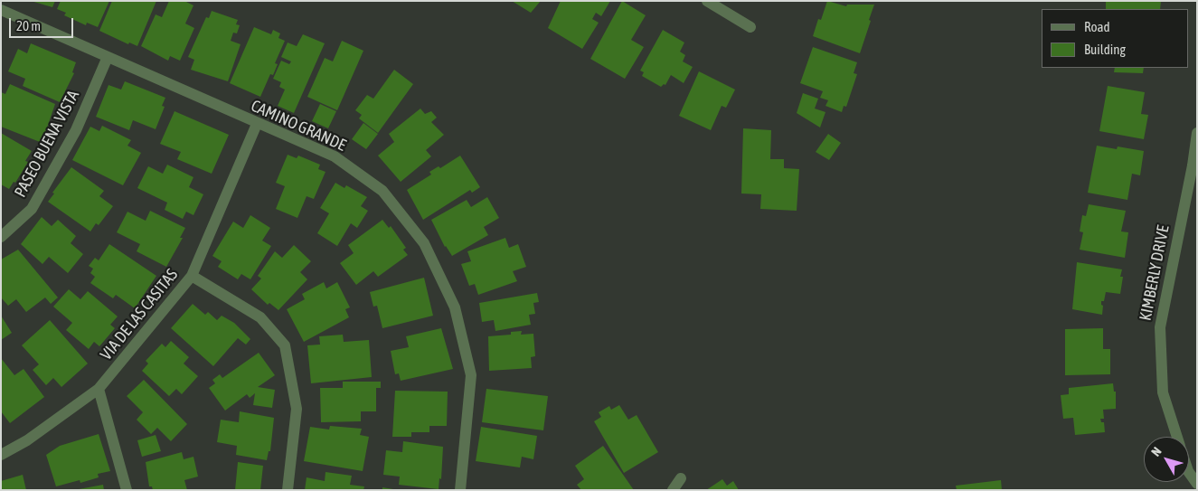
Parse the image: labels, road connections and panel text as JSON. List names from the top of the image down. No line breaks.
{"streets":{"street":["CAMINO GRANDE","PASEO BUENA VISTA","KIMBERLY DRIVE","VIA DE LAS CASITAS"]},"crossings":[["CAMINO GRANDE","PASEO BUENA VISTA"],["CAMINO GRANDE","VIA DE LAS CASITAS"]],"legend":["Road","Building"],"scale_bar":"20 m","north":"top left"}
